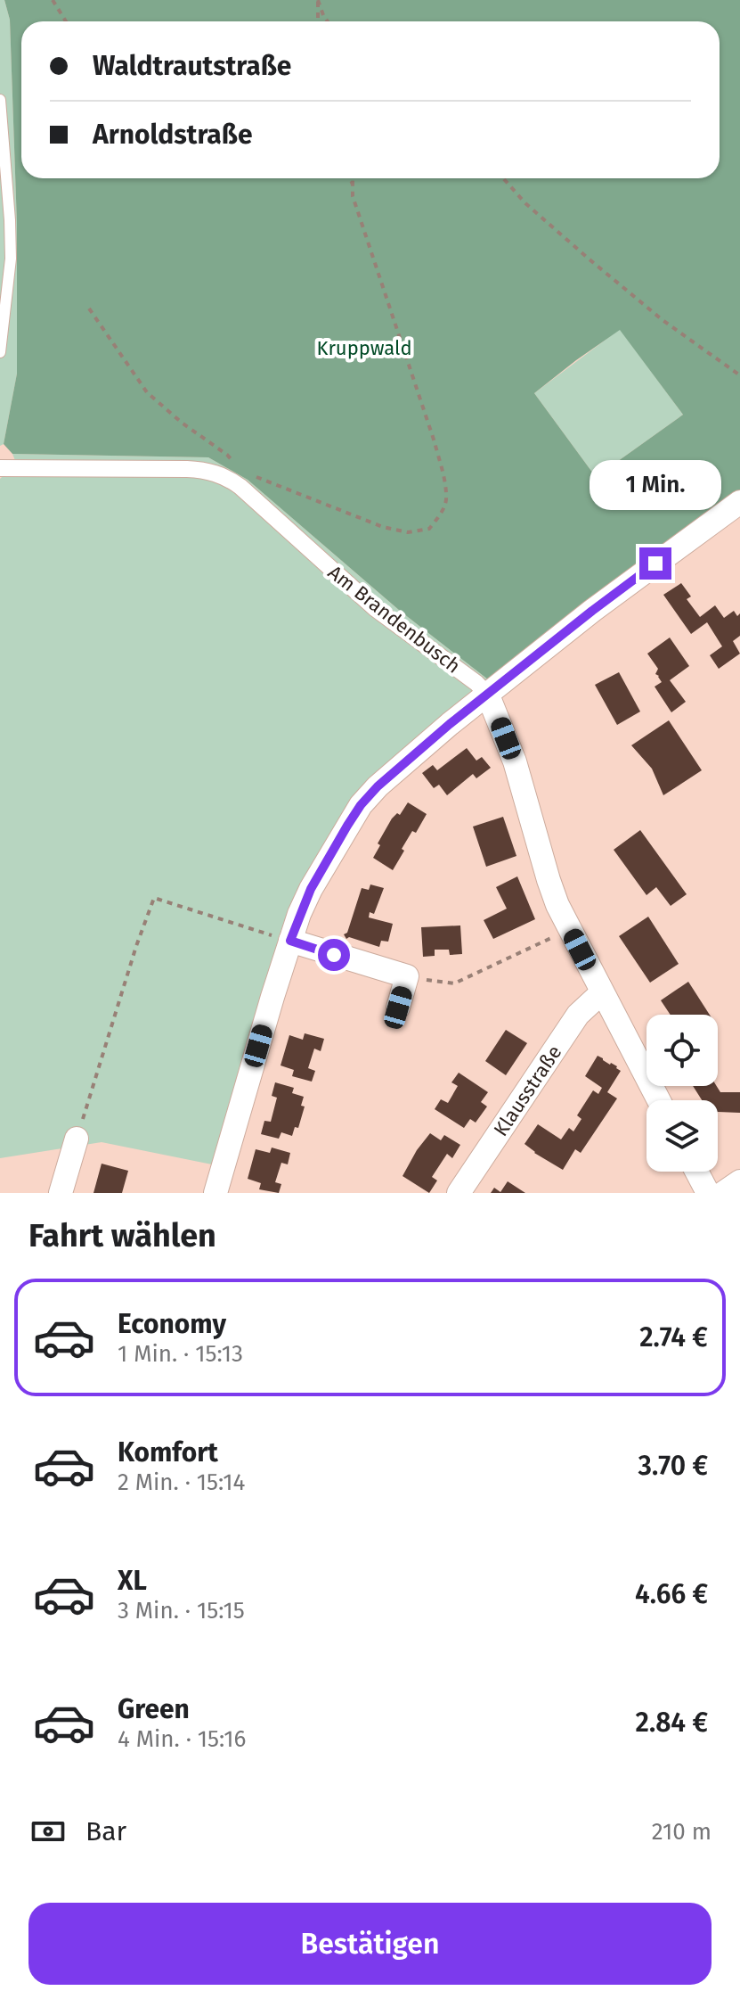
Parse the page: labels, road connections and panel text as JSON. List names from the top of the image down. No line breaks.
{"streets":{"street":["Am Brandenbusch","Klausstraße"]},"crossings":[["Am Brandenbusch","Klausstraße"]],"parks":["Kruppwald"],"page":{"banner":["Waldtrautstraße","Arnoldstraße"],"bubble":"1 Min.","heading":"Fahrt wählen","list":[{"name":"Economy","note":"1 Min. · 15:13","value":"2.74 €"},{"name":"Komfort","note":"2 Min. · 15:14","value":"3.70 €"},{"name":"XL","note":"3 Min. · 15:15","value":"4.66 €"},{"name":"Green","note":"4 Min. · 15:16","value":"2.84 €"}],"pay":["Bar","210 m"],"buttons":"Bestätigen"}}
